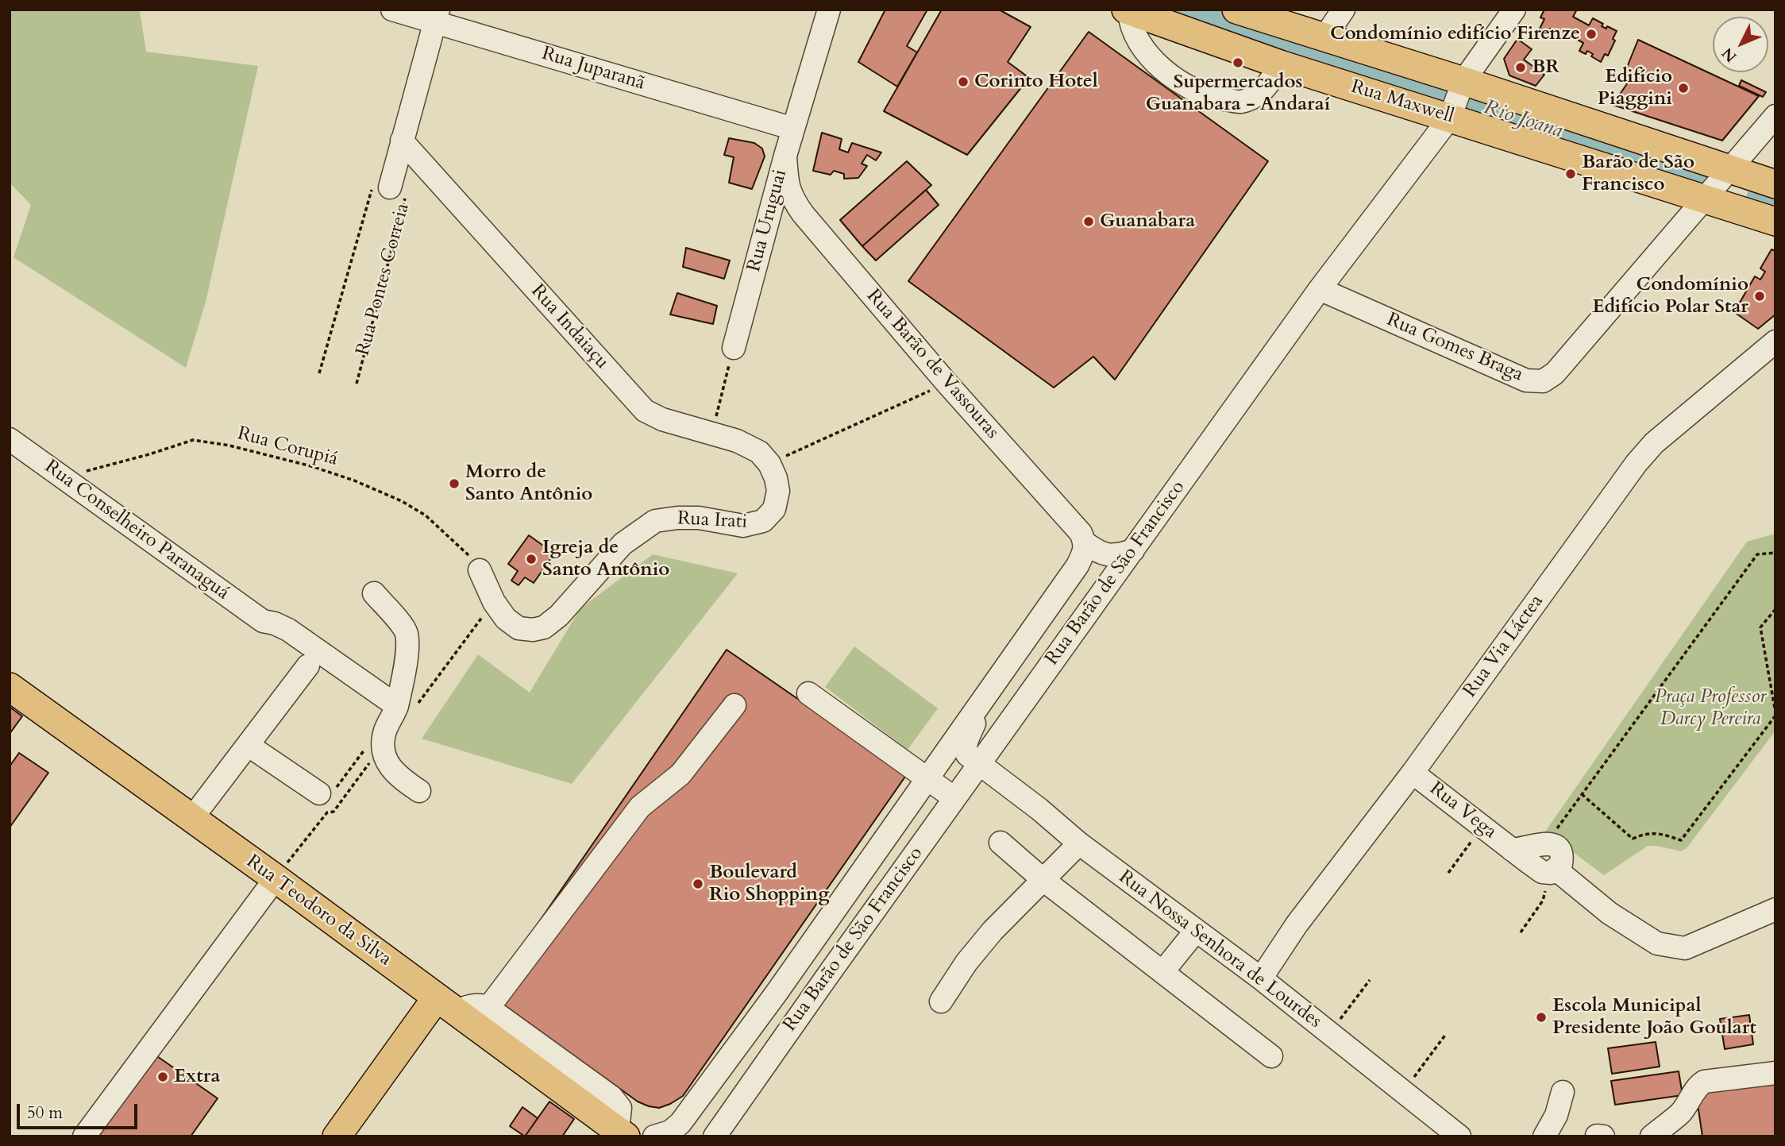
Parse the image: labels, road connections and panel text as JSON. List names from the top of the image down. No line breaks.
{"streets":{"main road":["Rua Maxwell","Rua Teodoro da Silva"],"street":["Rua Juparanã","Rua Uruguai","Rua Pontes Correia","Rua Indaiaçu","Rua Gomes Braga","Rua Barão de Vassouras","Rua Irati","Rua Conselheiro Paranaguá","Rua Barão de São Francisco","Rua Via Láctea","Rua Vega","Rua Nossa Senhora de Lourdes"],"path":["Rua Corupiá"]},"crossings":[["Rua Juparanã","Rua Uruguai"],["Rua Juparanã","Rua Pontes Correia"],["Rua Maxwell","Rua Gomes Braga"],["Rua Maxwell","Rua Barão de São Francisco"],["Rua Uruguai","Rua Barão de Vassouras"],["Rua Pontes Correia","Rua Indaiaçu"],["Rua Indaiaçu","Rua Irati"],["Rua Gomes Braga","Rua Barão de São Francisco"],["Rua Corupiá","Rua Irati"],["Rua Corupiá","Rua Conselheiro Paranaguá"],["Rua Barão de São Francisco","Rua Nossa Senhora de Lourdes"],["Rua Via Láctea","Rua Vega"],["Rua Via Láctea","Rua Nossa Senhora de Lourdes"]],"water":["Rio Joana"],"parks":["Praça Professor Darcy Pereira"],"places":["Condomínio edifício Firenze","Supermercados Guanabara - Andaraí","BR","Corinto Hotel","Edifício Piaggini","Barão de São Francisco","Guanabara","Condomínio Edifício Polar Star","Morro de Santo Antônio","Igreja de Santo Antônio","Boulevard Rio Shopping","Escola Municipal Presidente João Goulart","Extra"],"scale_bar":"50 m","north":"bottom left"}
